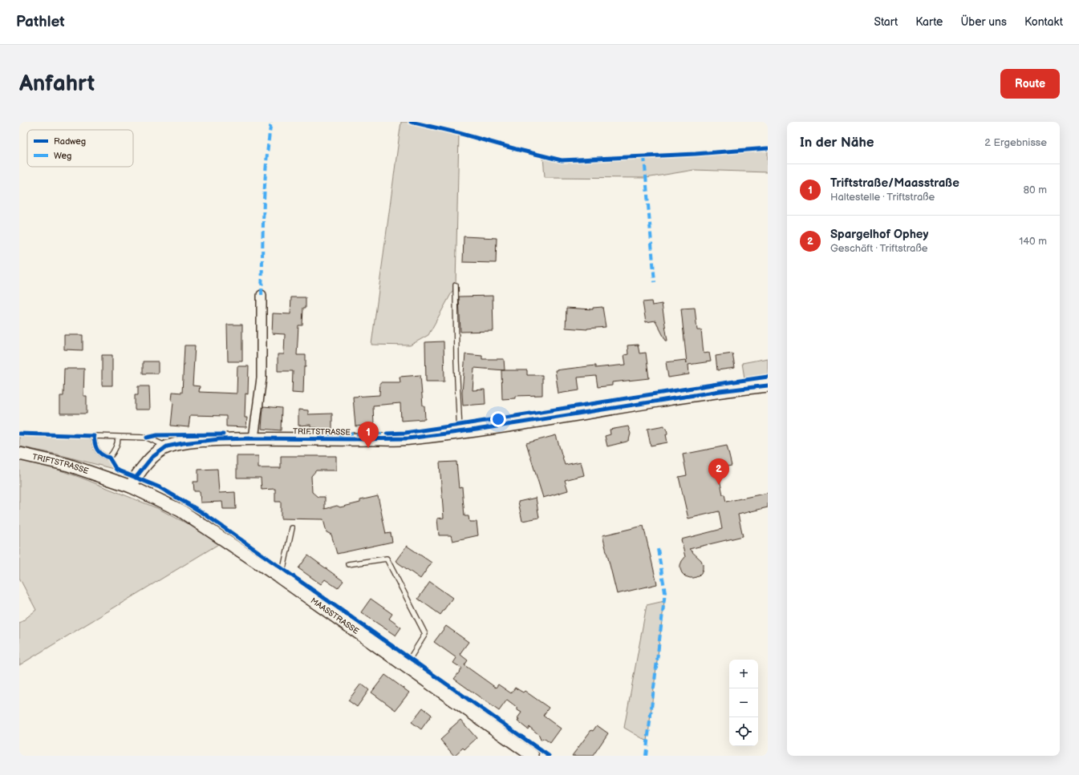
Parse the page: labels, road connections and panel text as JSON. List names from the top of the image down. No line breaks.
{"streets":{"street":["TRIFTSTRASSE","MAASSTRASSE"]},"crossings":[["TRIFTSTRASSE","MAASSTRASSE"]],"legend":["Radweg","Weg"],"page":{"header":"Pathlet","nav":["Start","Karte","Über uns","Kontakt"],"buttons":"Route","title":"Anfahrt","heading":["In der Nähe","2 Ergebnisse"],"list":[{"mark":"1","name":"Triftstraße/Maasstraße","note":"Haltestelle · Triftstraße","value":"80 m"},{"mark":"2","name":"Spargelhof Ophey","note":"Geschäft · Triftstraße","value":"140 m"}],"pins":["1","2"],"map_buttons":["+","−"]}}
